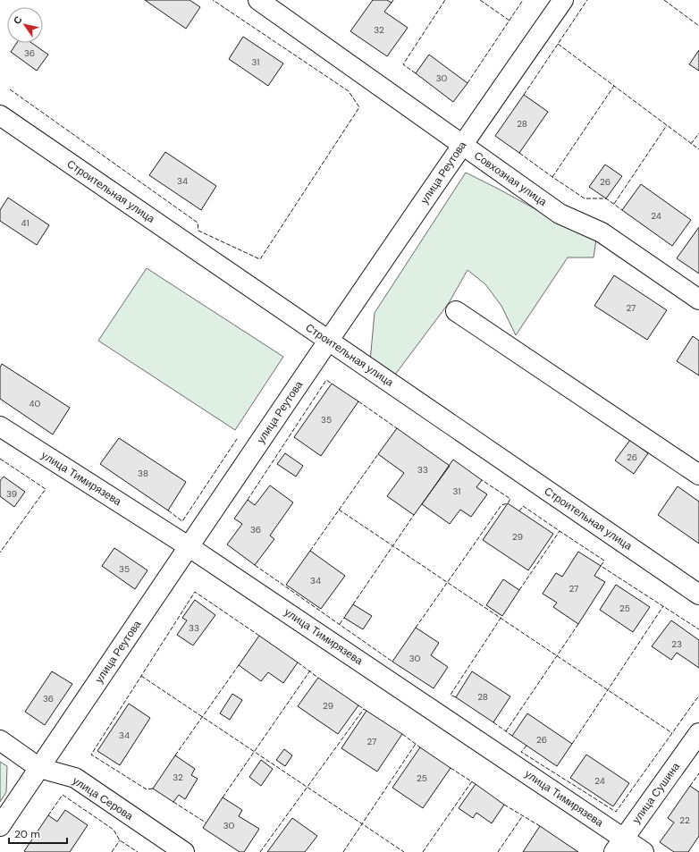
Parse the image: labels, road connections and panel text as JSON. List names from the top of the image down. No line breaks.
{"streets":{"street":["улица Реутова","Совхозная улица","Строительная улица","улица Тимирязева","улица Сушина","улица Серова"]},"crossings":[["улица Реутова","Совхозная улица"],["улица Реутова","Строительная улица"],["улица Реутова","улица Тимирязева"],["улица Реутова","улица Серова"],["улица Тимирязева","улица Сушина"]],"house_numbers":["32","36","31","30","28","34","26","24","41","27","40","35","26","33","38","31","39","36","29","35","34","27","25","33","23","30","28","36","29","34","26","27","32","25","24","22","30"],"scale_bar":"20 m","north":"top left"}
